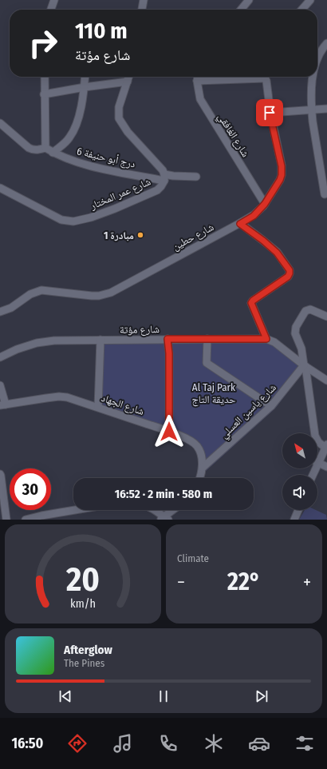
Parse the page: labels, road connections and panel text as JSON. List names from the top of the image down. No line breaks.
{"streets":{"street":["شارع الغافقي","درج أبو حنيفة 6","شارع عمر المختار","شارع حطين","شارع مؤتة","شارع الجهاد","شارع ياسين العسلي"]},"crossings":[["شارع الغافقي","شارع حطين"],["درج أبو حنيفة 6","شارع عمر المختار"],["شارع مؤتة","شارع ياسين العسلي"],["شارع الجهاد","شارع ياسين العسلي"]],"parks":["Al Taj Park حديقة التاج"],"places":["مبادرة 1"],"north":"top left","page":{"turn":["110 m","شارع مؤتة"],"limit":"30","trip":"16:52 · 2 min · 580 m","tile":"Climate","heat":["−","22°","+"],"song":["Afterglow","The Pines"],"tabs":"16:50","gauge":["20","km/h"]}}
